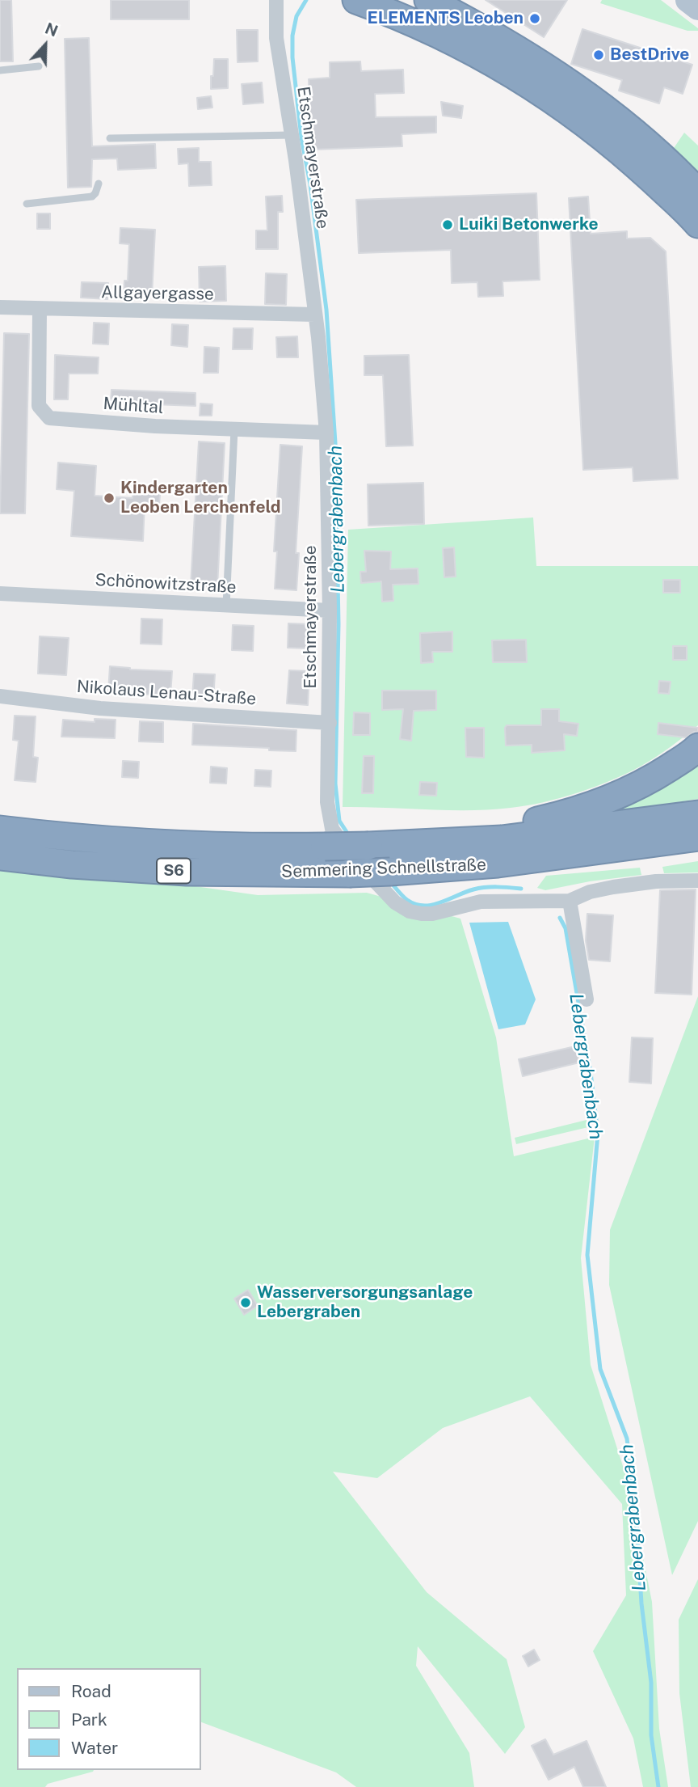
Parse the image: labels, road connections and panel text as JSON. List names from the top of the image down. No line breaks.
{"streets":{"highway":["Semmering Schnellstraße","S6"],"street":["Etschmayerstraße","Allgayergasse","Mühltal","Schönowitzstraße","Nikolaus Lenau-Straße"]},"crossings":[["Etschmayerstraße","Allgayergasse"],["Etschmayerstraße","Mühltal"],["Etschmayerstraße","Schönowitzstraße"],["Etschmayerstraße","Nikolaus Lenau-Straße"],["Allgayergasse","Mühltal"]],"water":["Lebergrabenbach"],"places":["ELEMENTS Leoben","BestDrive","Luiki Betonwerke","Kindergarten Leoben Lerchenfeld","Wasserversorgungsanlage Lebergraben"],"legend":["Road","Park","Water"],"north":"top"}
